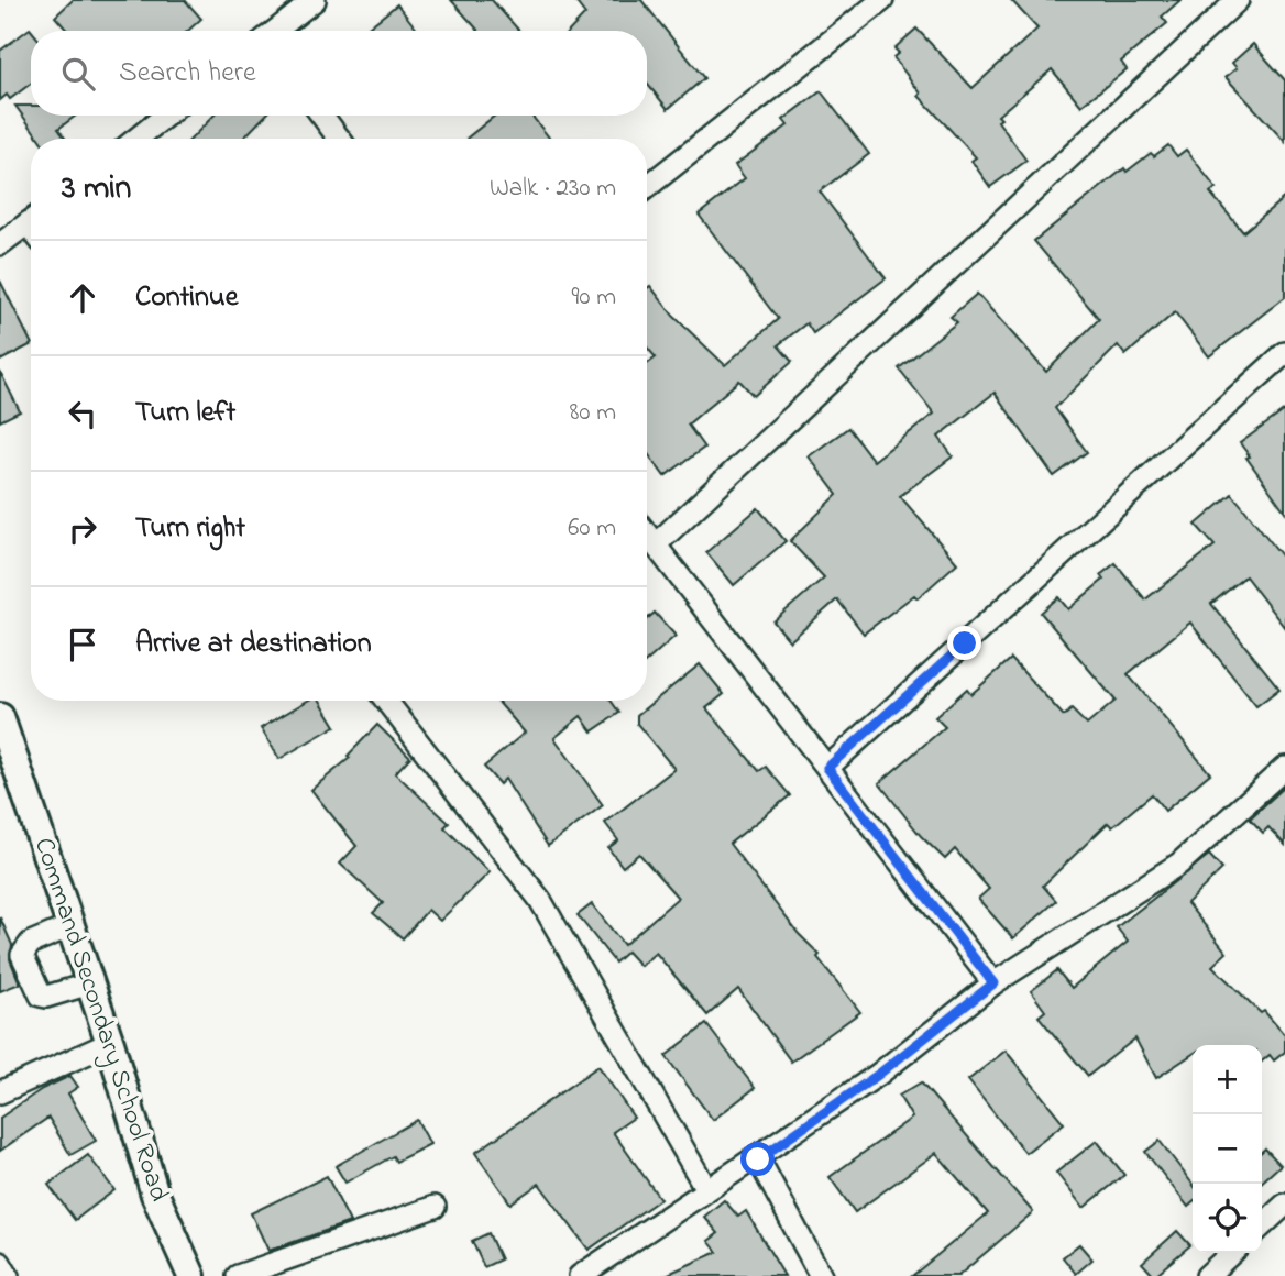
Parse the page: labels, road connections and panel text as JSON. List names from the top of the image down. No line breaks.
{"streets":{"main road":["Command Secondary School Road"]},"page":{"search":"Search here","heading":["3 min","Walk · 230 m"],"list":[["Continue","90 m"],["Turn left","80 m"],["Turn right","60 m"],"Arrive at destination"],"map_buttons":["+","−"]}}
